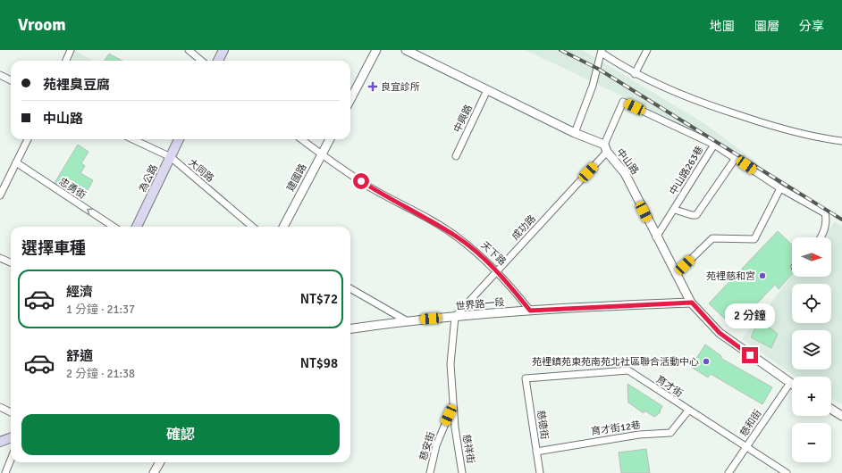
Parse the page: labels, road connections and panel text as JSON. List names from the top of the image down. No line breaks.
{"streets":{"main road":["為公路"],"street":["中興路","中山路","大同路","中山路263巷","建國路","忠勇街","成功路","天下路","世界路一段","育才街","慈和街","慈德街","育才街12巷","慈安街","慈祥街"]},"crossings":[["中興路","中山路"],["中山路","中山路263巷"],["中山路","成功路"],["中山路","慈和街"],["大同路","為公路"],["中山路263巷","成功路"],["建國路","天下路"],["成功路","天下路"],["成功路","世界路一段"],["成功路","慈祥街"],["天下路","世界路一段"],["世界路一段","慈祥街"],["育才街","慈和街"],["育才街","慈德街"],["育才街","育才街12巷"],["慈德街","育才街12巷"],["慈安街","慈祥街"]],"one_way":["忠勇街"],"places":{"health":["良宜診所"],"other":["苑裡慈和宮","苑裡鎮苑東苑南苑北社區聯合活動中心"]},"north":"right","page":{"header":"Vroom","nav":["地圖","圖層","分享"],"banner":["苑裡臭豆腐","中山路"],"heading":"選擇車種","map_buttons":["+","−"],"list":[{"name":"經濟","note":"1 分鐘 · 21:37","value":"NT$72"},{"name":"舒適","note":"2 分鐘 · 21:38","value":"NT$98"}],"bubble":"2 分鐘","buttons":"確認"}}
